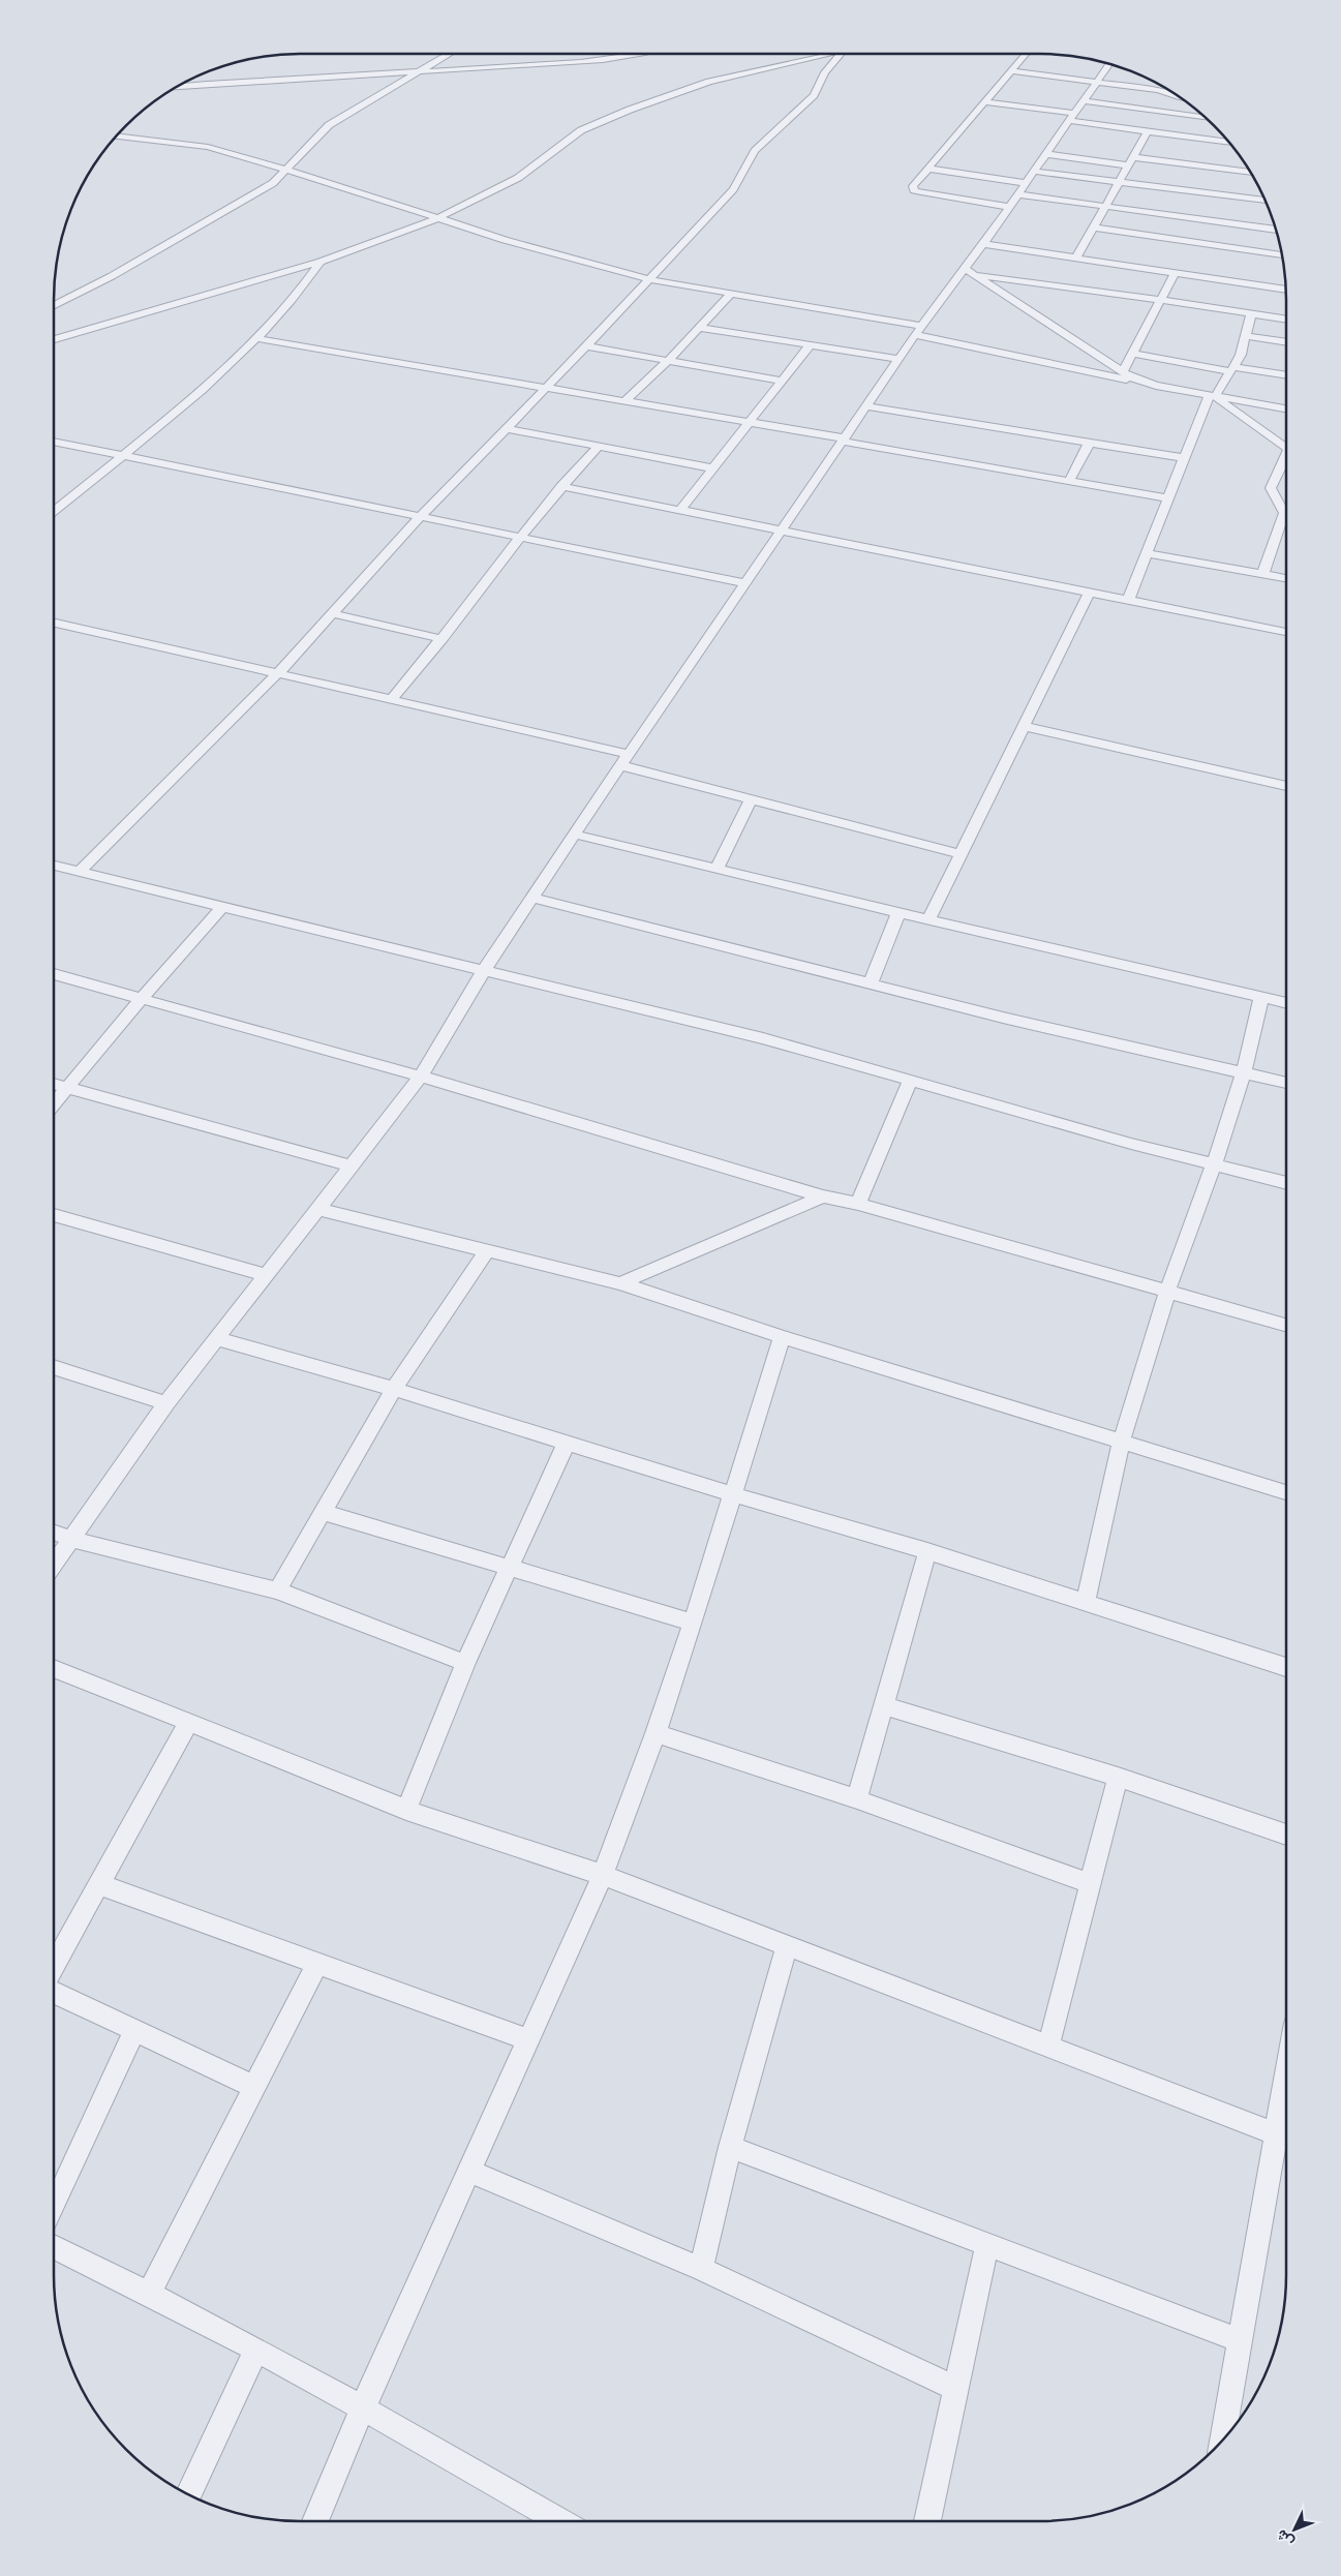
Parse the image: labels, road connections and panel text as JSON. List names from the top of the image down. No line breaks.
{"north":"bottom left"}
